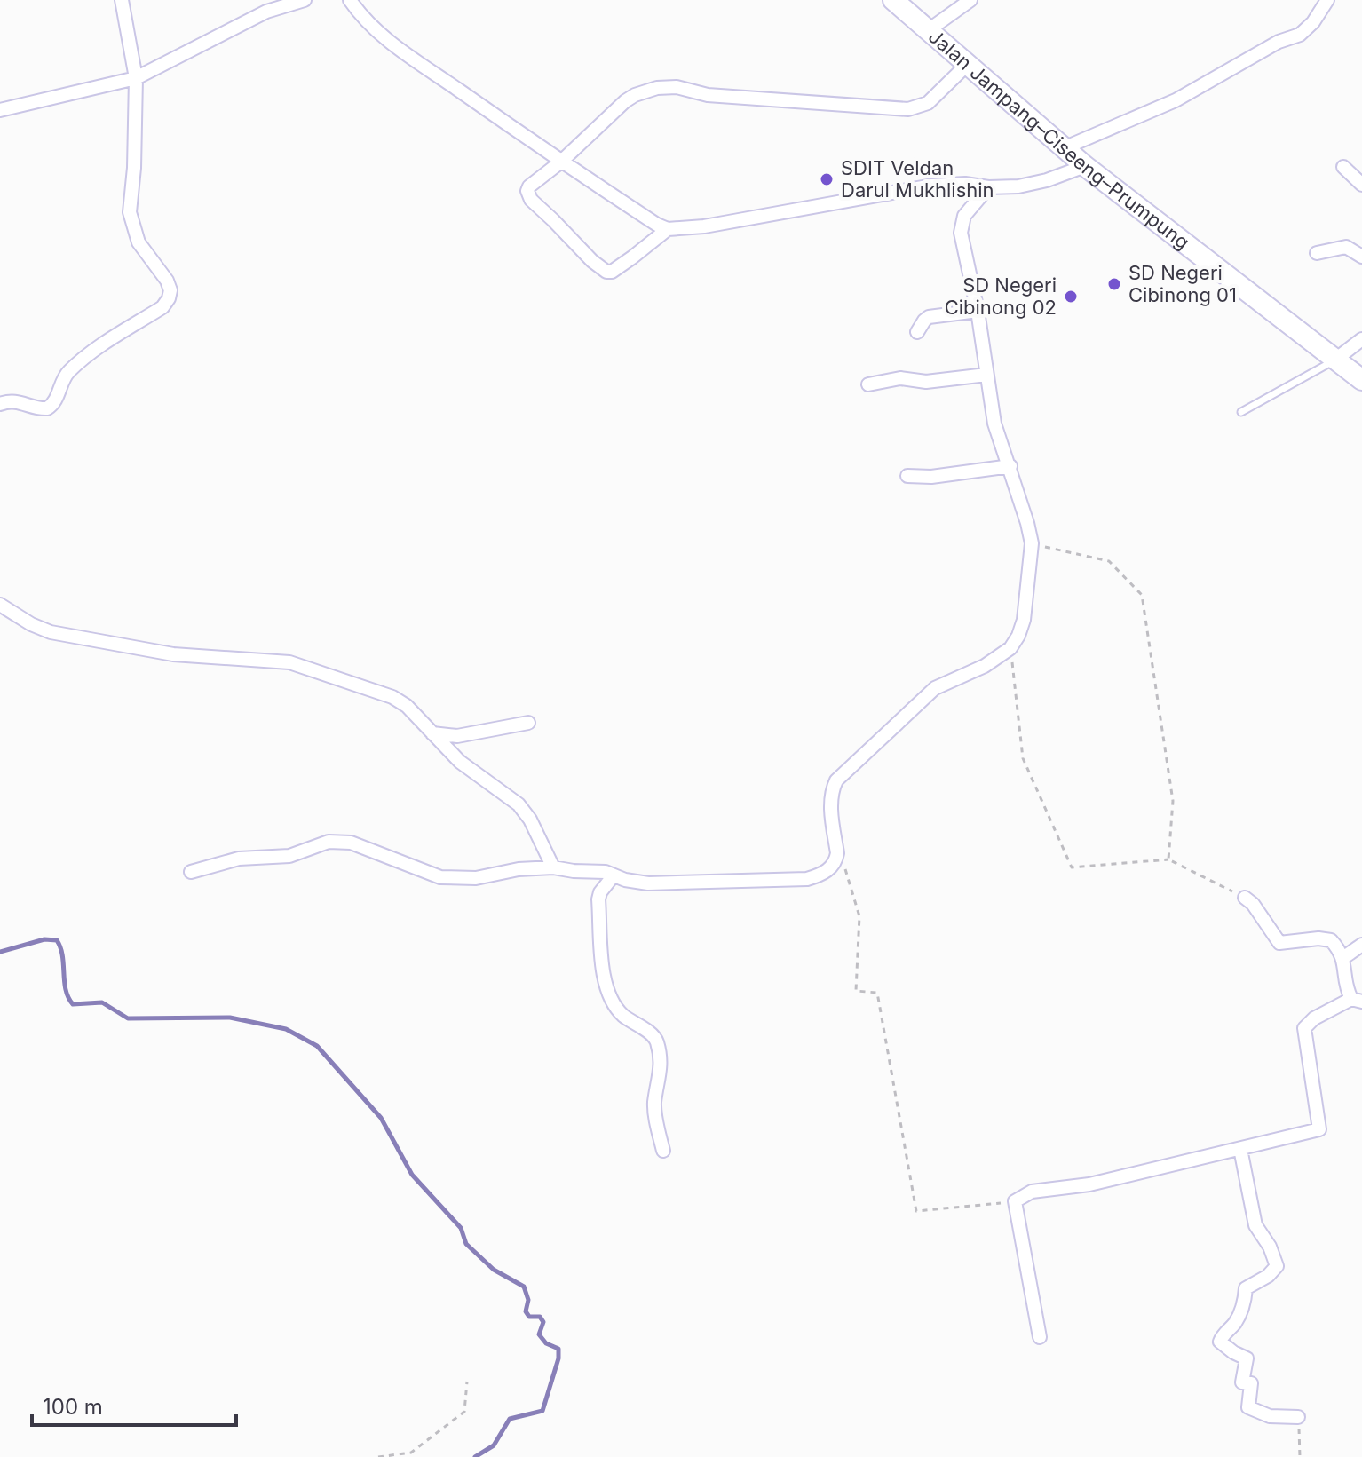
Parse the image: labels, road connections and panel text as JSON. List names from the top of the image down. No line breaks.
{"streets":{"main road":["Jalan Jampang–Ciseeng–Prumpung"]},"places":["SDIT Veldan Darul Mukhlishin","SD Negeri Cibinong 01","SD Negeri Cibinong 02"],"scale_bar":"100 m"}
